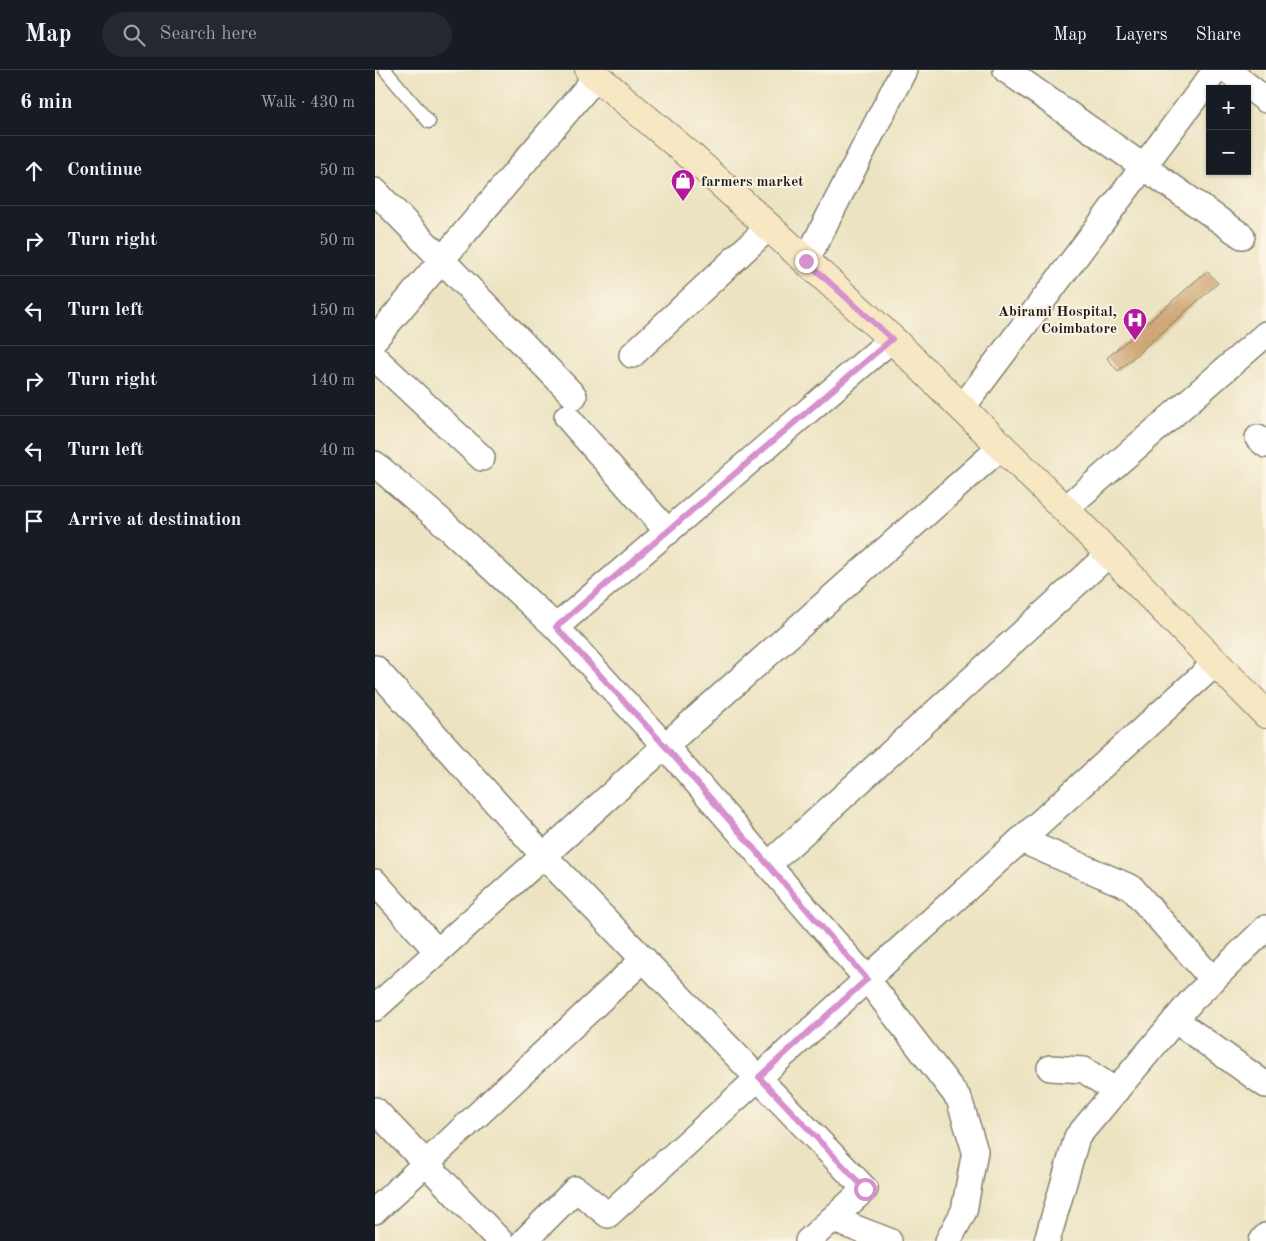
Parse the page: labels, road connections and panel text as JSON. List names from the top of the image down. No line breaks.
{"places":{"shop":["farmers market"],"hospital":["Abirami Hospital, Coimbatore"]},"page":{"header":"Map","search":"Search here","nav":["Map","Layers","Share"],"heading":["6 min","Walk · 430 m"],"map_buttons":["+","−"],"list":[["Continue","50 m"],["Turn right","50 m"],["Turn left","150 m"],["Turn right","140 m"],["Turn left","40 m"],"Arrive at destination"]}}
